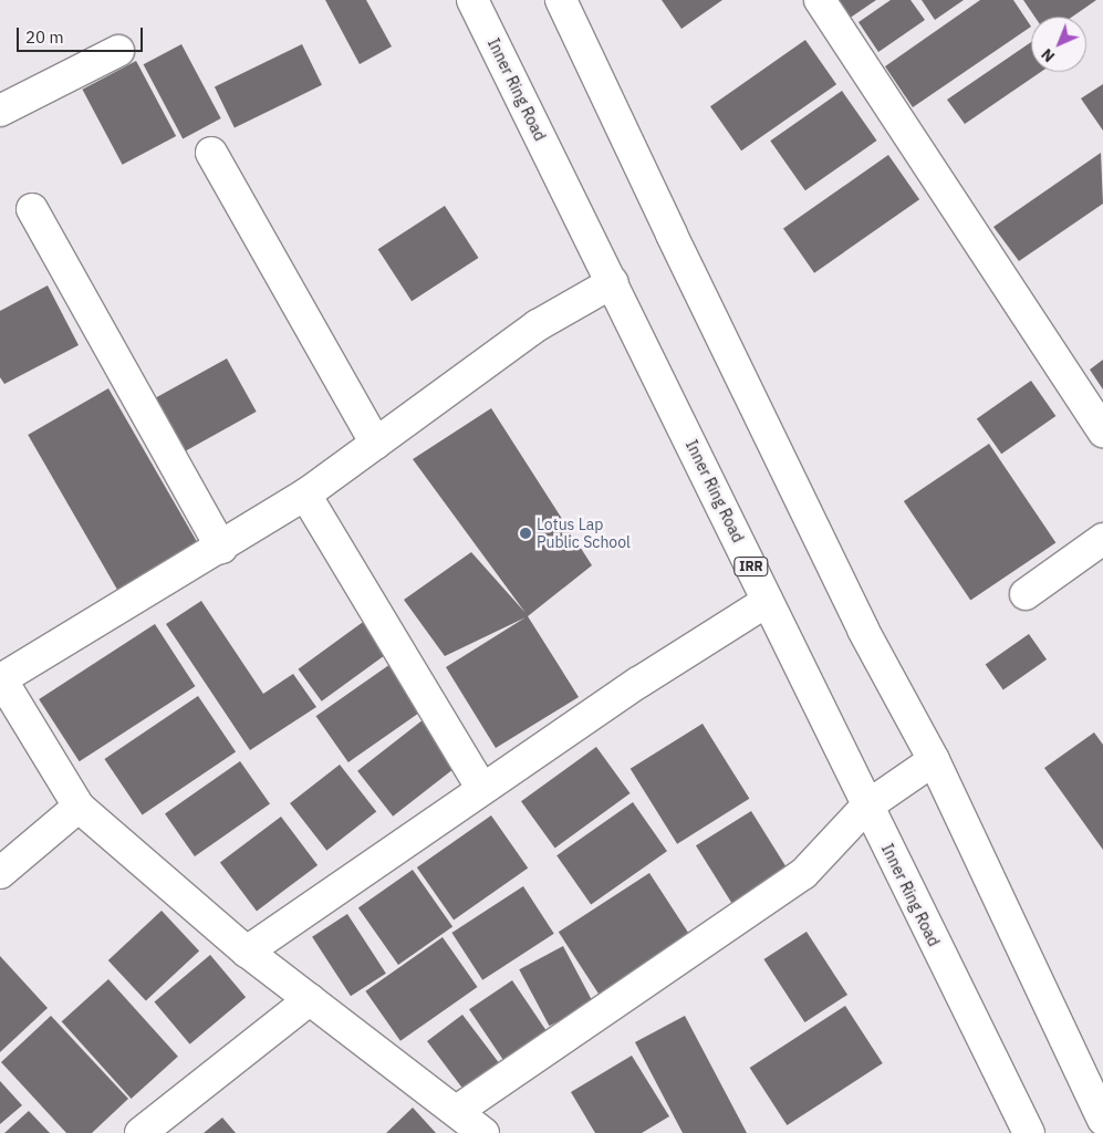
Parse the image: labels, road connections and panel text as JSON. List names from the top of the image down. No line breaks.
{"streets":{"main road":["Inner Ring Road","IRR"]},"places":["Lotus Lap Public School"],"scale_bar":"20 m","north":"bottom left"}
